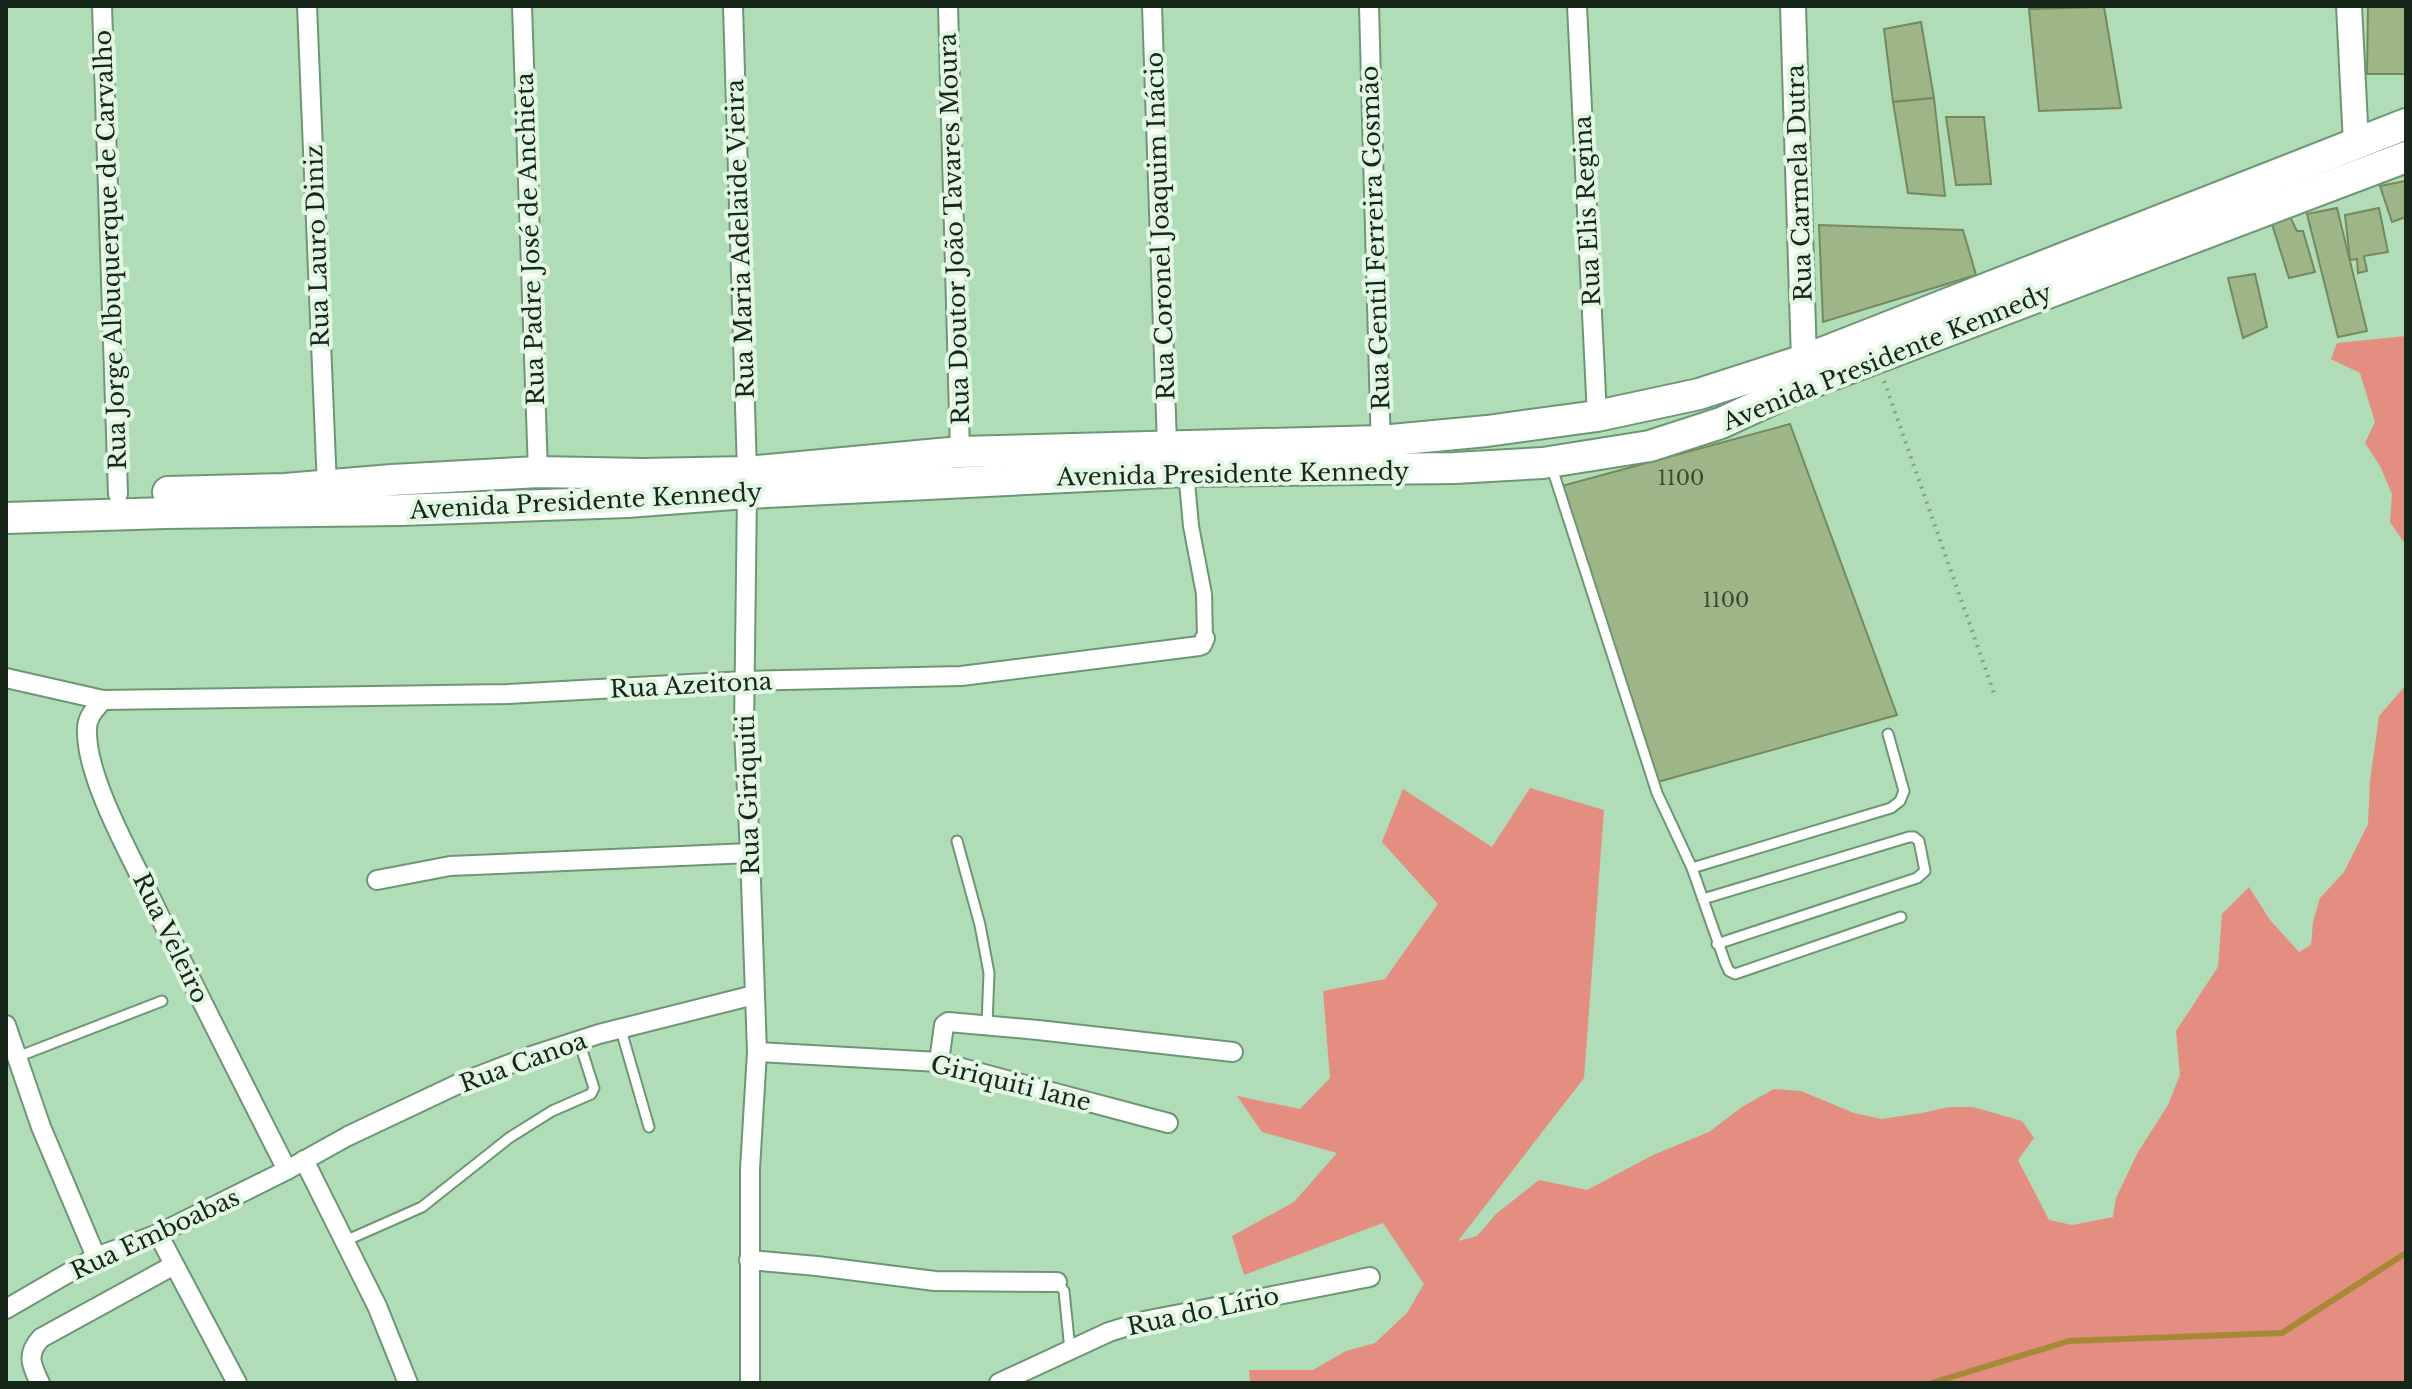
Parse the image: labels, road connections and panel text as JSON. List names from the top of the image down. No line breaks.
{"streets":{"main road":["Avenida Presidente Kennedy"],"street":["Rua Carmela Dutra","Rua Elis Regina","Rua Coronel Joaquim Inácio","Rua Doutor João Tavares Moura","Rua Gentil Ferreira Gosmão","Rua Padre José de Anchieta","Rua Maria Adelaide Vieira","Rua Lauro Diniz","Rua Jorge Albuquerque de Carvalho","Rua Azeitona","Rua Giriquiti","Rua Veleiro","Rua Canoa","Giriquiti lane","Rua Emboabas","Rua do Lírio"]},"crossings":[["Rua Carmela Dutra","Avenida Presidente Kennedy"],["Rua Elis Regina","Avenida Presidente Kennedy"],["Rua Coronel Joaquim Inácio","Avenida Presidente Kennedy"],["Rua Doutor João Tavares Moura","Avenida Presidente Kennedy"],["Rua Gentil Ferreira Gosmão","Avenida Presidente Kennedy"],["Rua Padre José de Anchieta","Avenida Presidente Kennedy"],["Rua Maria Adelaide Vieira","Avenida Presidente Kennedy"],["Rua Maria Adelaide Vieira","Rua Giriquiti"],["Rua Lauro Diniz","Avenida Presidente Kennedy"],["Rua Jorge Albuquerque de Carvalho","Avenida Presidente Kennedy"],["Avenida Presidente Kennedy","Rua Azeitona"],["Avenida Presidente Kennedy","Rua Giriquiti"],["Rua Azeitona","Rua Giriquiti"],["Rua Azeitona","Rua Veleiro"],["Rua Giriquiti","Rua Canoa"],["Rua Giriquiti","Giriquiti lane"],["Rua Veleiro","Rua Emboabas"],["Rua Canoa","Rua Emboabas"]],"house_numbers":["1100","1100"]}
